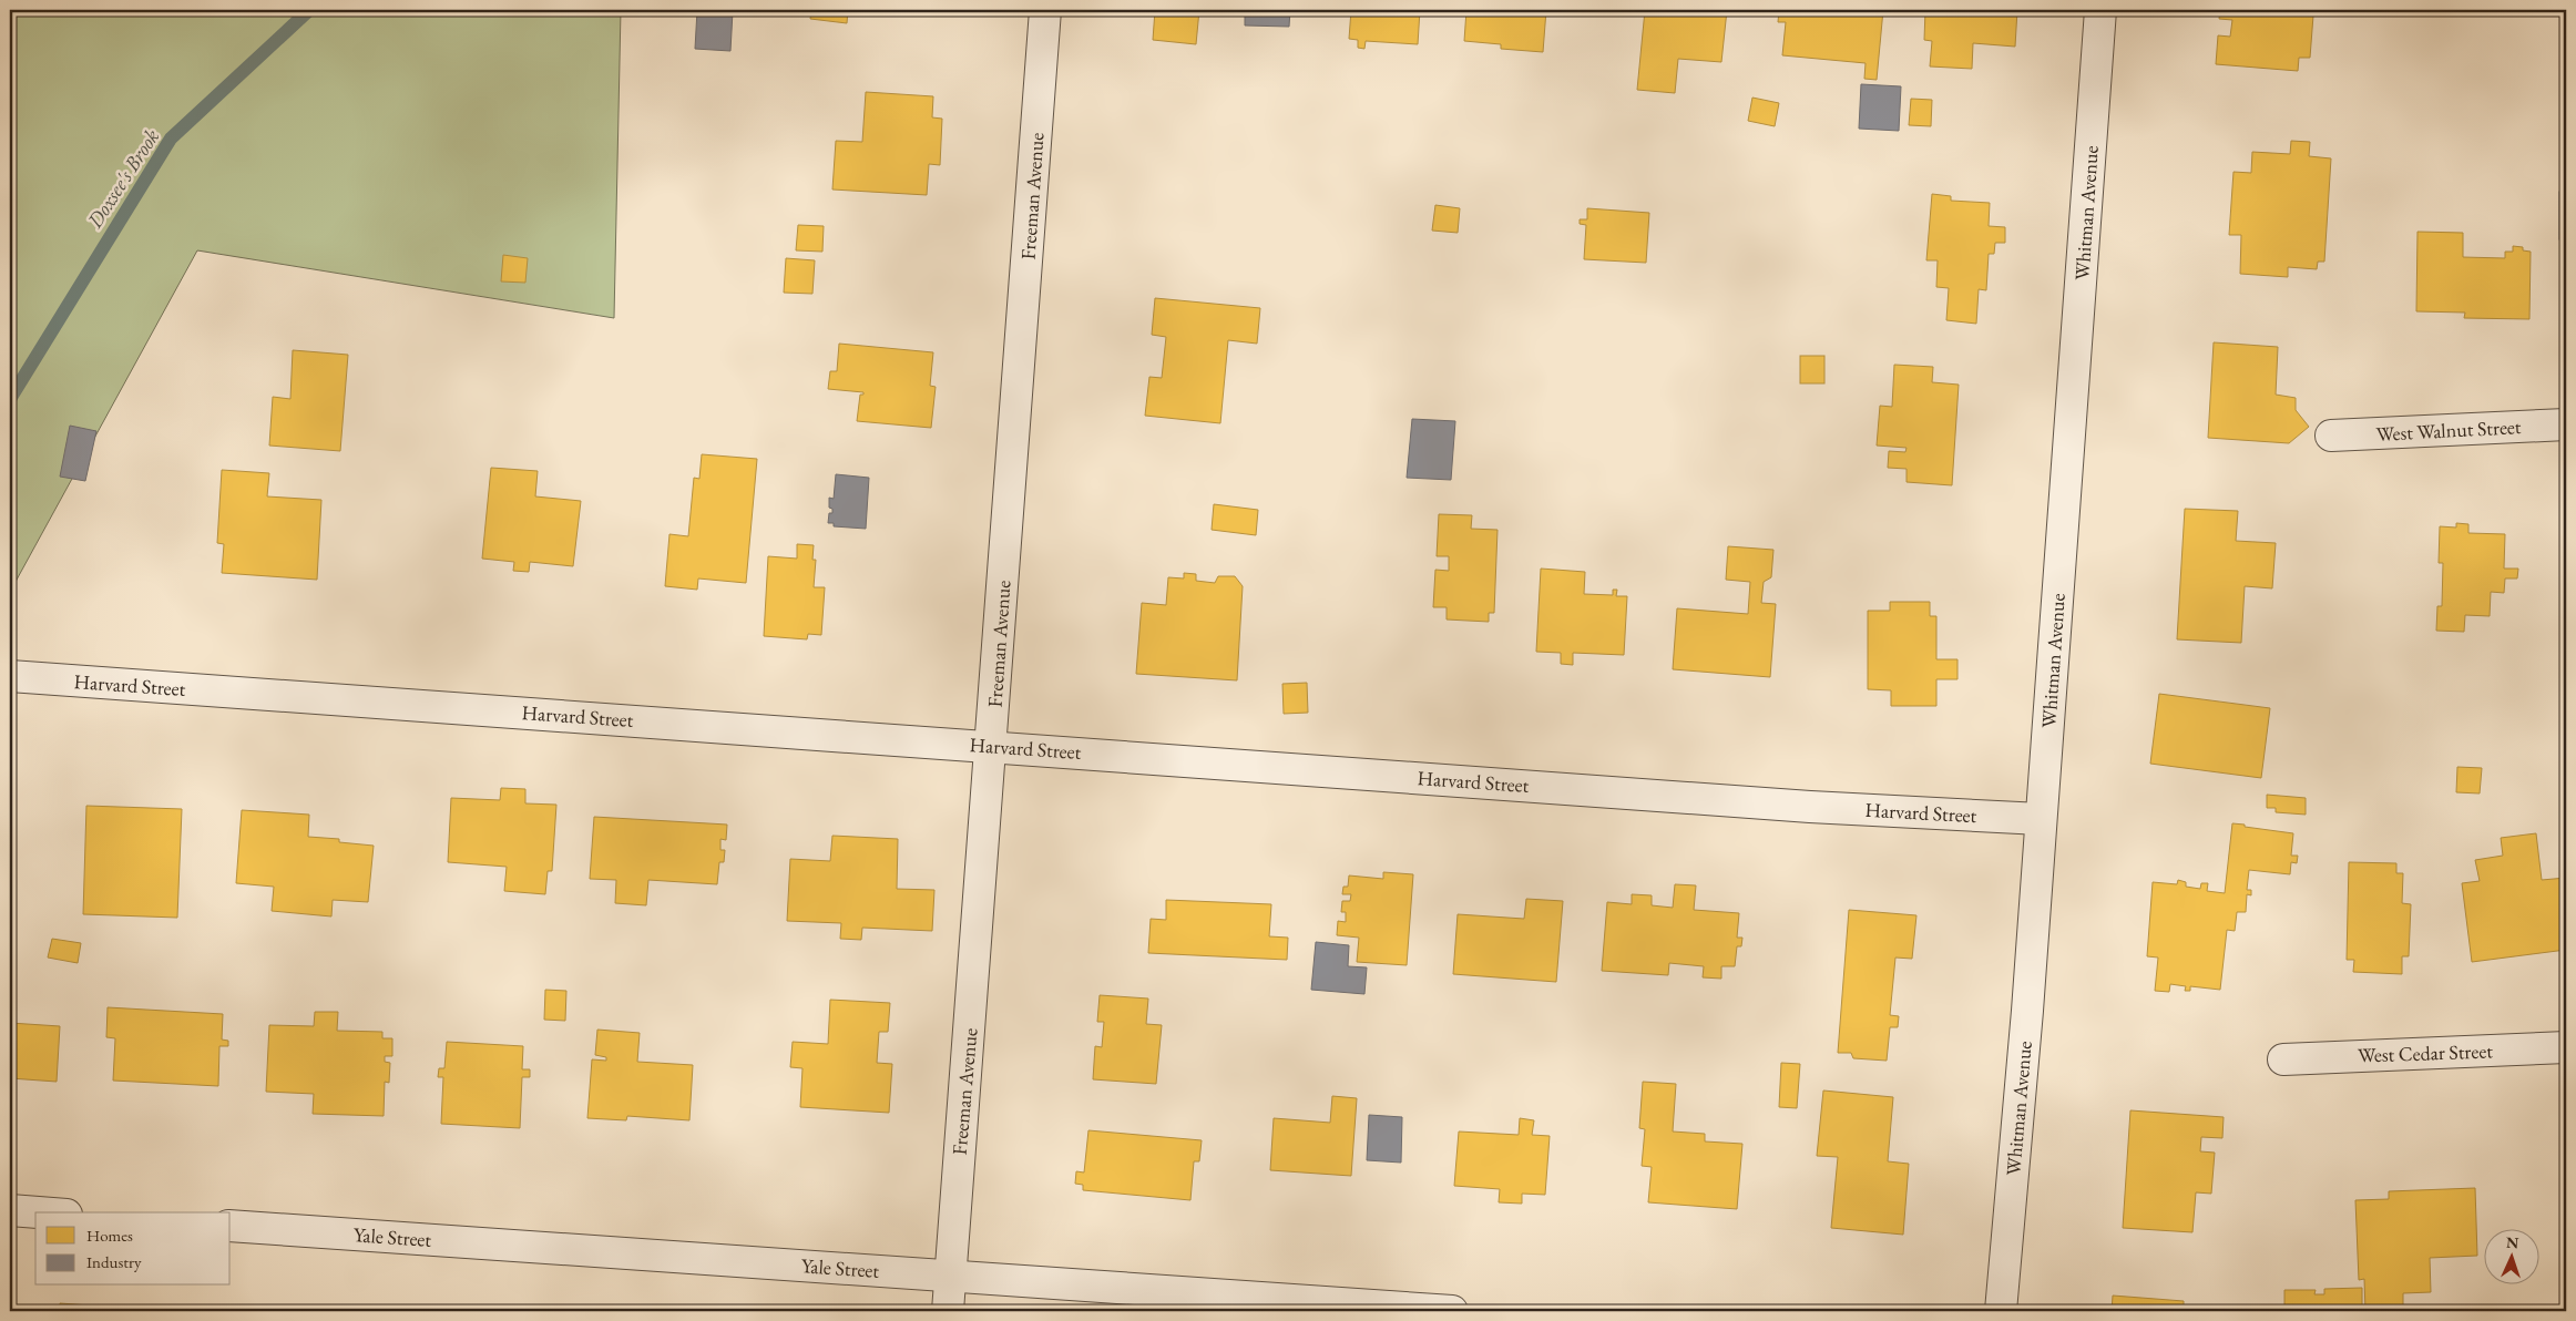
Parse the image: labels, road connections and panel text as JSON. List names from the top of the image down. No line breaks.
{"streets":{"street":["Freeman Avenue","Whitman Avenue","West Walnut Street","Harvard Street","West Cedar Street","Yale Street"]},"crossings":[["Freeman Avenue","Harvard Street"],["Freeman Avenue","Yale Street"],["Whitman Avenue","Harvard Street"]],"water":["Doxsee's Brook"],"legend":["Homes","Industry"],"north":"top"}
